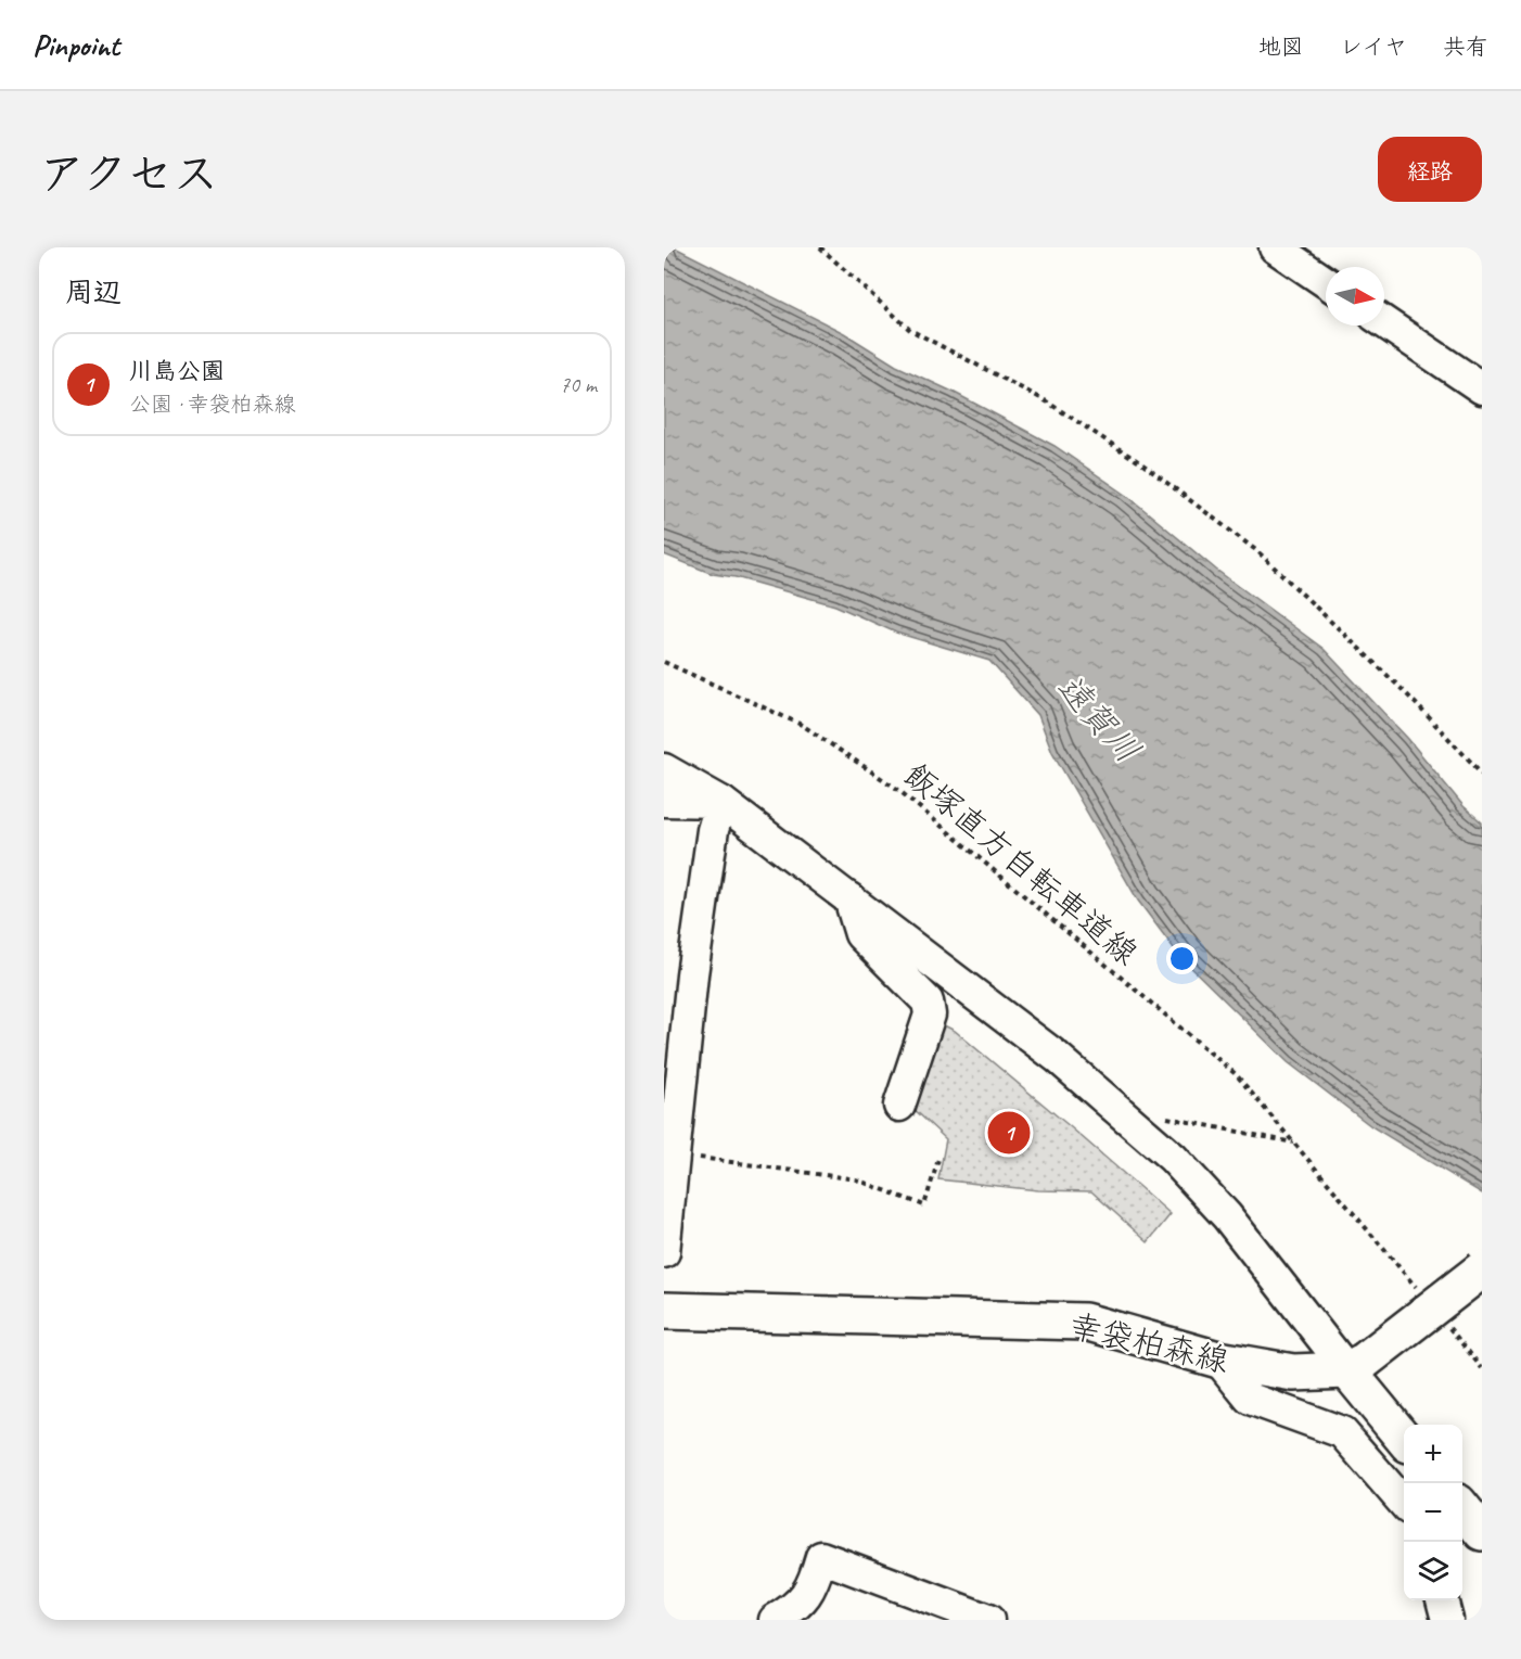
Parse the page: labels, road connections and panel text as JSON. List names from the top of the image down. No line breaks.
{"streets":{"main road":["幸袋柏森線"],"path":["飯塚直方自転車道線"]},"water":["遠賀川"],"north":"right","page":{"header":"Pinpoint","nav":["地図","レイヤ","共有"],"title":"アクセス","buttons":"経路","heading":"周辺","list":[{"mark":"1","name":"川島公園","note":"公園 · 幸袋柏森線","value":"70 m"}],"pins":"1","map_buttons":["+","−"]}}
